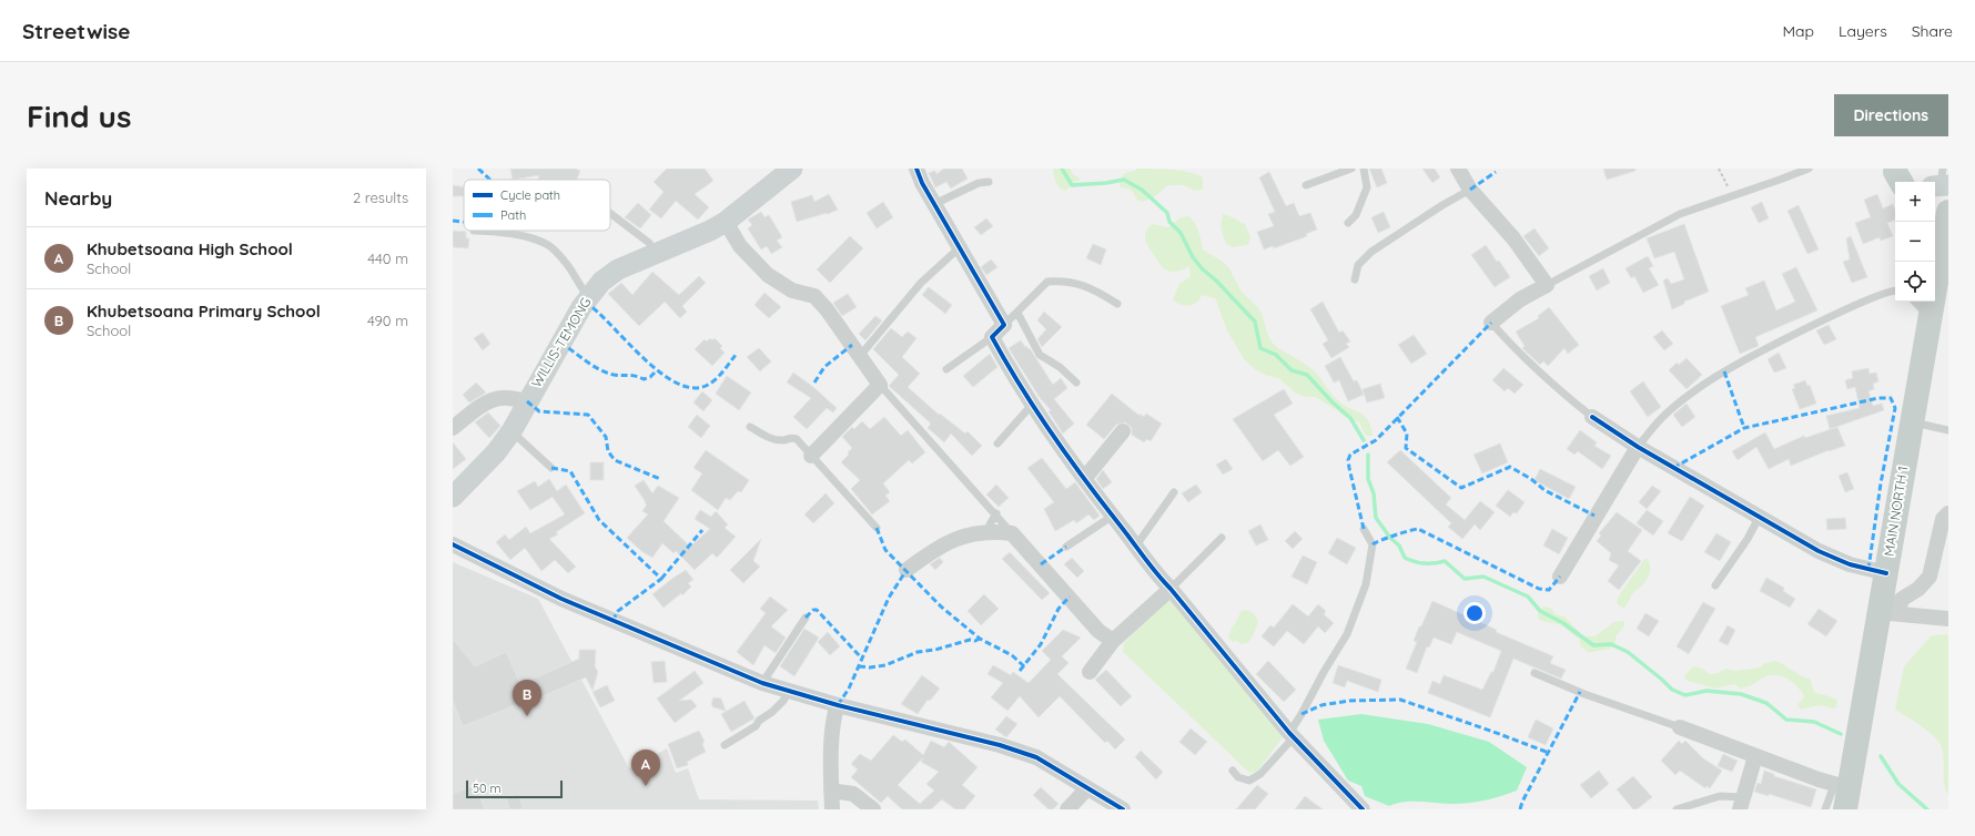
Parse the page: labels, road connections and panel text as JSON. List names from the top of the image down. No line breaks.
{"streets":{"main road":["WILLIS-TEMONG","MAIN NORTH 1"]},"legend":["Cycle path","Path"],"scale_bar":"50 m","page":{"header":"Streetwise","nav":["Map","Layers","Share"],"buttons":"Directions","title":"Find us","heading":["Nearby","2 results"],"map_buttons":["+","−"],"list":[{"mark":"A","name":"Khubetsoana High School","note":"School","value":"440 m"},{"mark":"B","name":"Khubetsoana Primary School","note":"School","value":"490 m"}],"pins":["B","A"],"scale":"50 m"}}
